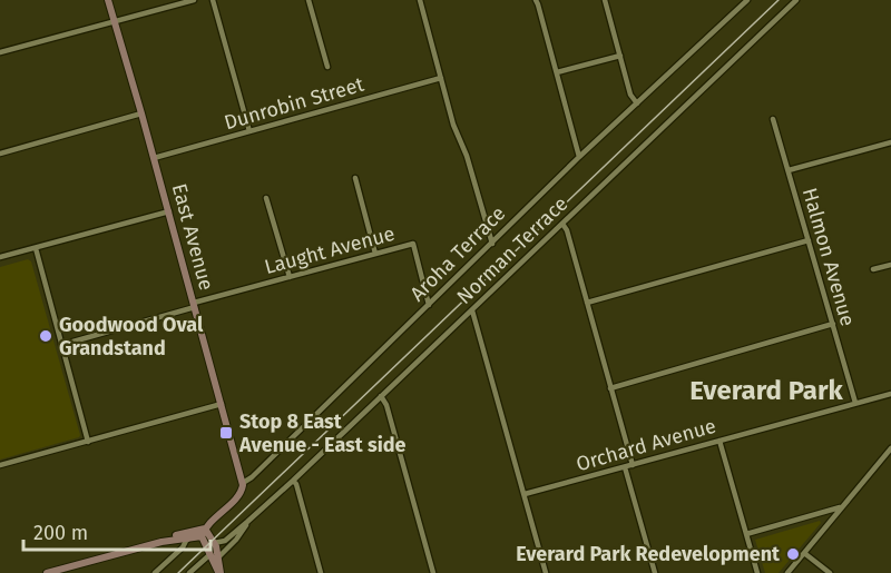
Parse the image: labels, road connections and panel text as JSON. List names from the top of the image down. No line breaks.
{"streets":{"street":["Dunrobin Street","East Avenue","Laught Avenue","Norman Terrace","Aroha Terrace","Halmon Avenue","Orchard Avenue"]},"crossings":[["Dunrobin Street","East Avenue"],["East Avenue","Laught Avenue"],["East Avenue","Aroha Terrace"],["Laught Avenue","Aroha Terrace"],["Halmon Avenue","Orchard Avenue"]],"districts":["Everard Park"],"places":{"other":["Goodwood Oval Grandstand","Everard Park Redevelopment"],"transit":["Stop 8 East Avenue - East side"]},"scale_bar":"200 m"}
